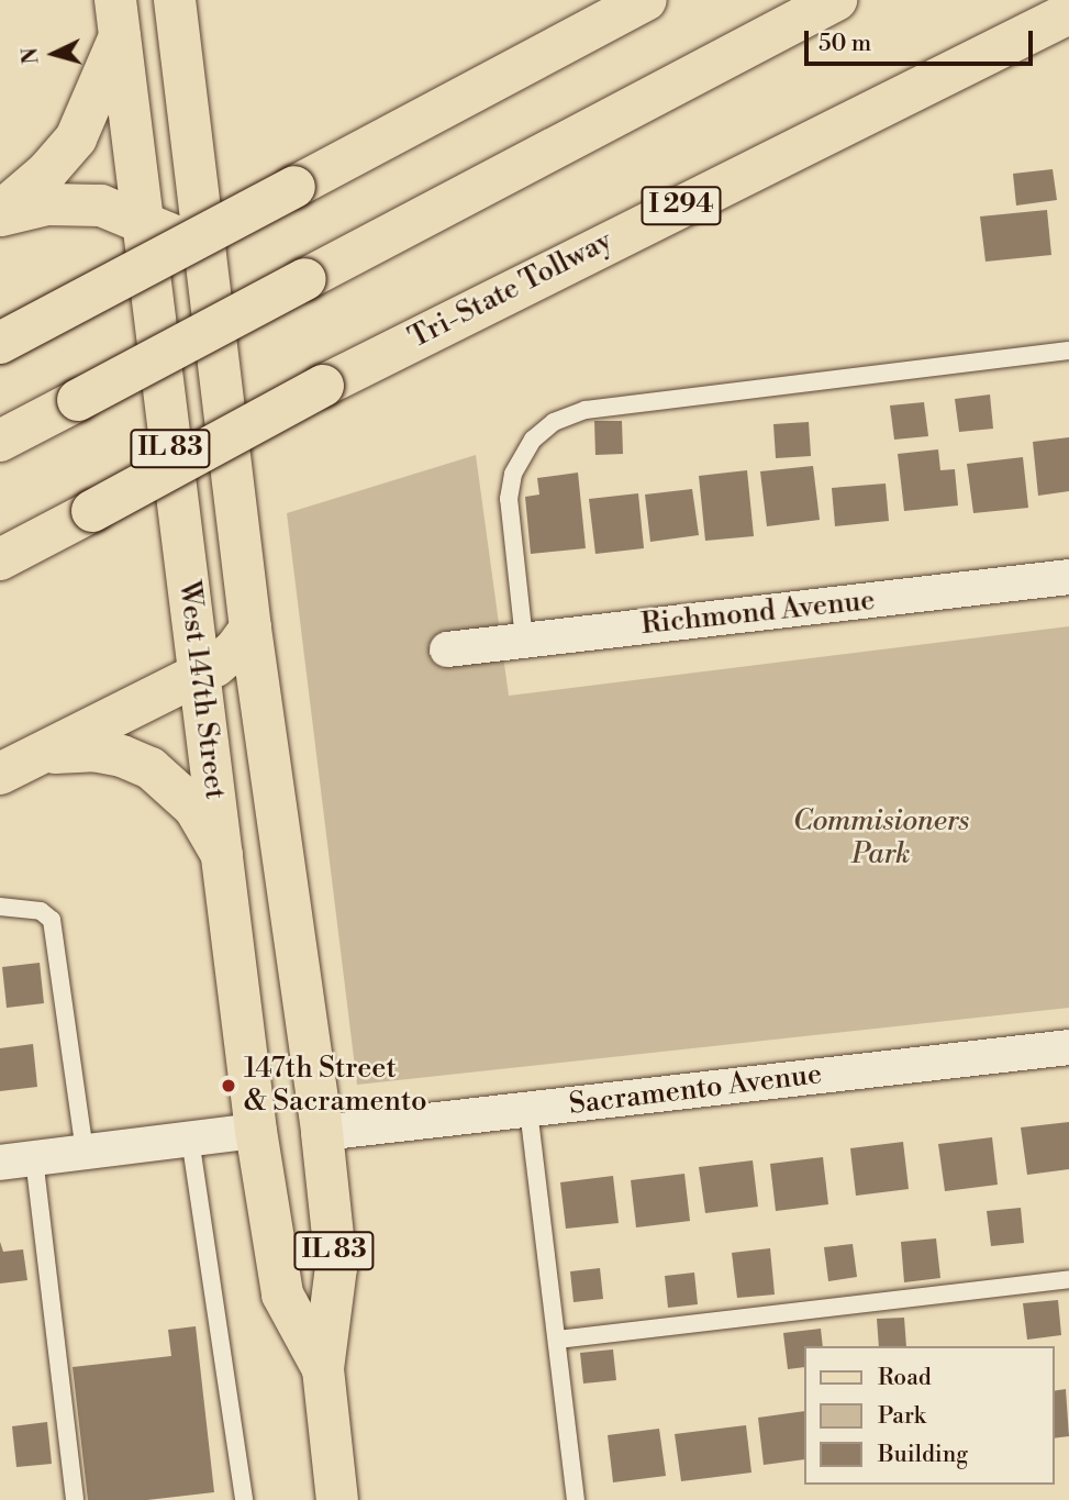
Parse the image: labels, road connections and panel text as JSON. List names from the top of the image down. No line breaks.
{"streets":{"main road":["I 294","Tri-State Tollway","IL 83","West 147th Street"],"street":["Richmond Avenue","Sacramento Avenue"]},"crossings":[["West 147th Street","Sacramento Avenue"]],"parks":["Commisioners Park"],"places":["147th Street & Sacramento"],"legend":["Road","Park","Building"],"scale_bar":"50 m","north":"left"}
